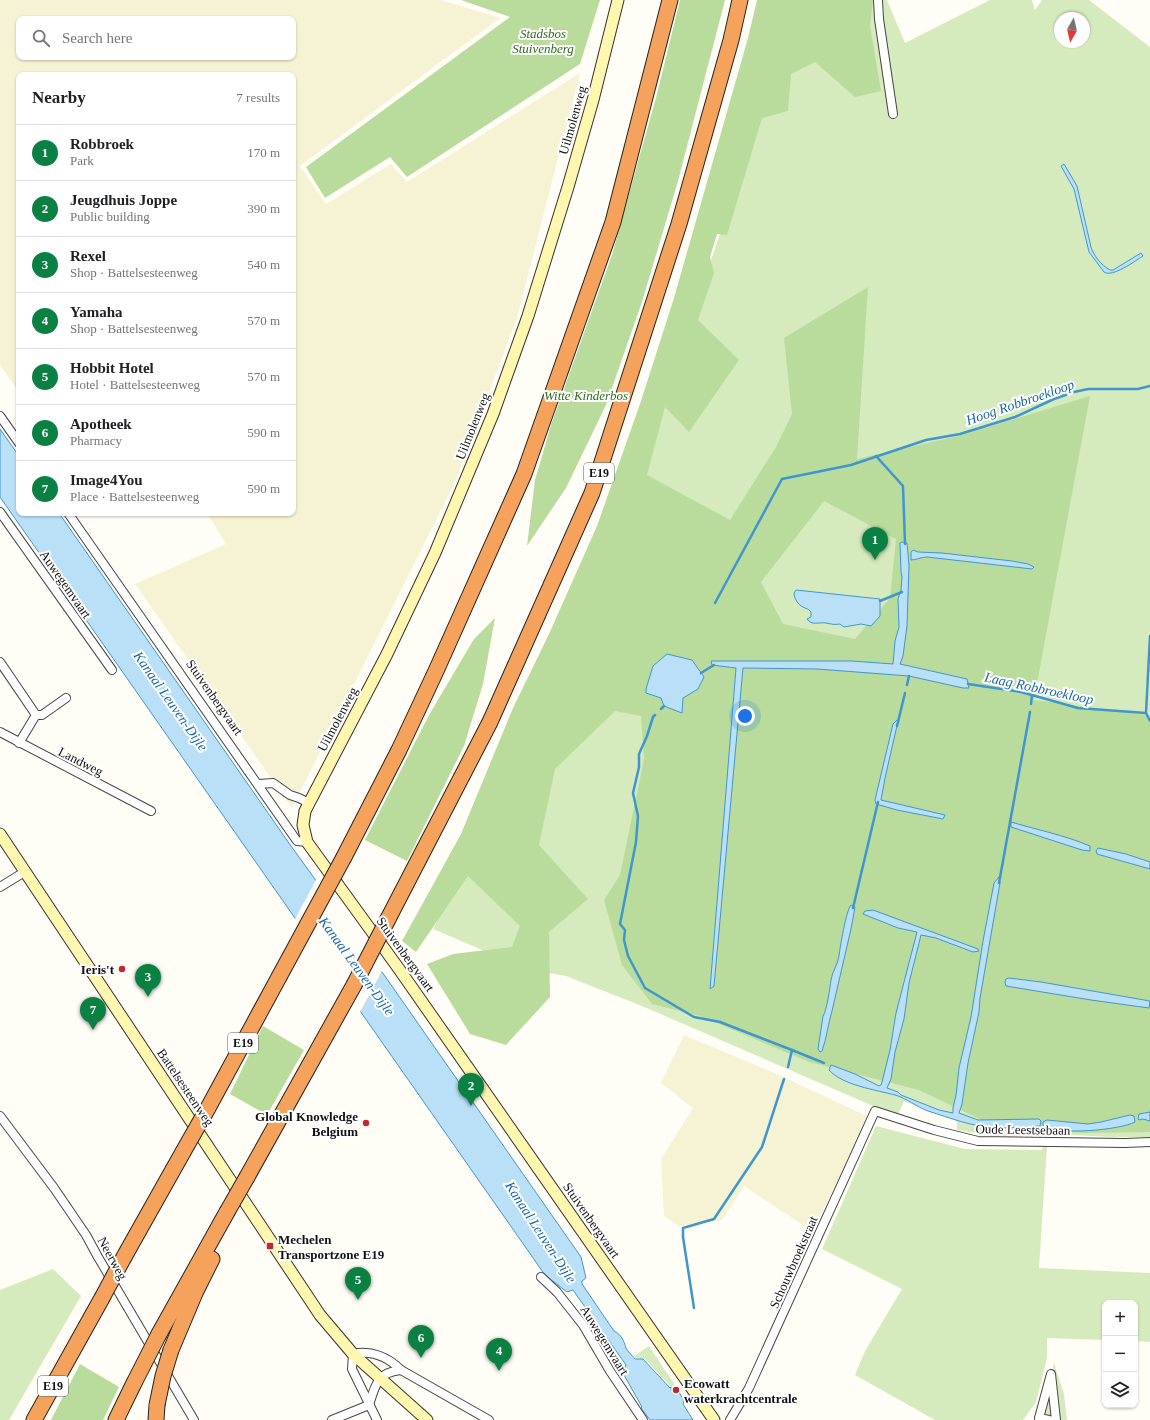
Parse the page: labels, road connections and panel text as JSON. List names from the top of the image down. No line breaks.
{"streets":{"highway":["E19"],"main road":["Uilmolenweg","Stuivenbergvaart","Battelsesteenweg"],"street":["Auwegemvaart","Landweg","Oude Leestsebaan","Neerweg","Schouwbroekstraat"]},"crossings":[["Uilmolenweg","Stuivenbergvaart"],["Oude Leestsebaan","Schouwbroekstraat"]],"water":["Hoog Robbroekloop","Laag Robbroekloop","Kanaal Leuven-Dijle"],"parks":["Stadsbos Stuivenberg","Witte Kinderbos"],"places":{"other":["Ieris't","Global Knowledge Belgium","Ecowatt waterkrachtcentrale"],"transit":["Mechelen Transportzone E19"]},"north":"bottom","page":{"search":"Search here","heading":["Nearby","7 results"],"list":[{"mark":"1","name":"Robbroek","note":"Park","value":"170 m"},{"mark":"2","name":"Jeugdhuis Joppe","note":"Public building","value":"390 m"},{"mark":"3","name":"Rexel","note":"Shop · Battelsesteenweg","value":"540 m"},{"mark":"4","name":"Yamaha","note":"Shop · Battelsesteenweg","value":"570 m"},{"mark":"5","name":"Hobbit Hotel","note":"Hotel · Battelsesteenweg","value":"570 m"},{"mark":"6","name":"Apotheek","note":"Pharmacy","value":"590 m"},{"mark":"7","name":"Image4You","note":"Place · Battelsesteenweg","value":"590 m"}],"pins":["1","3","7","2","5","6","4"],"map_buttons":["+","−"]}}
